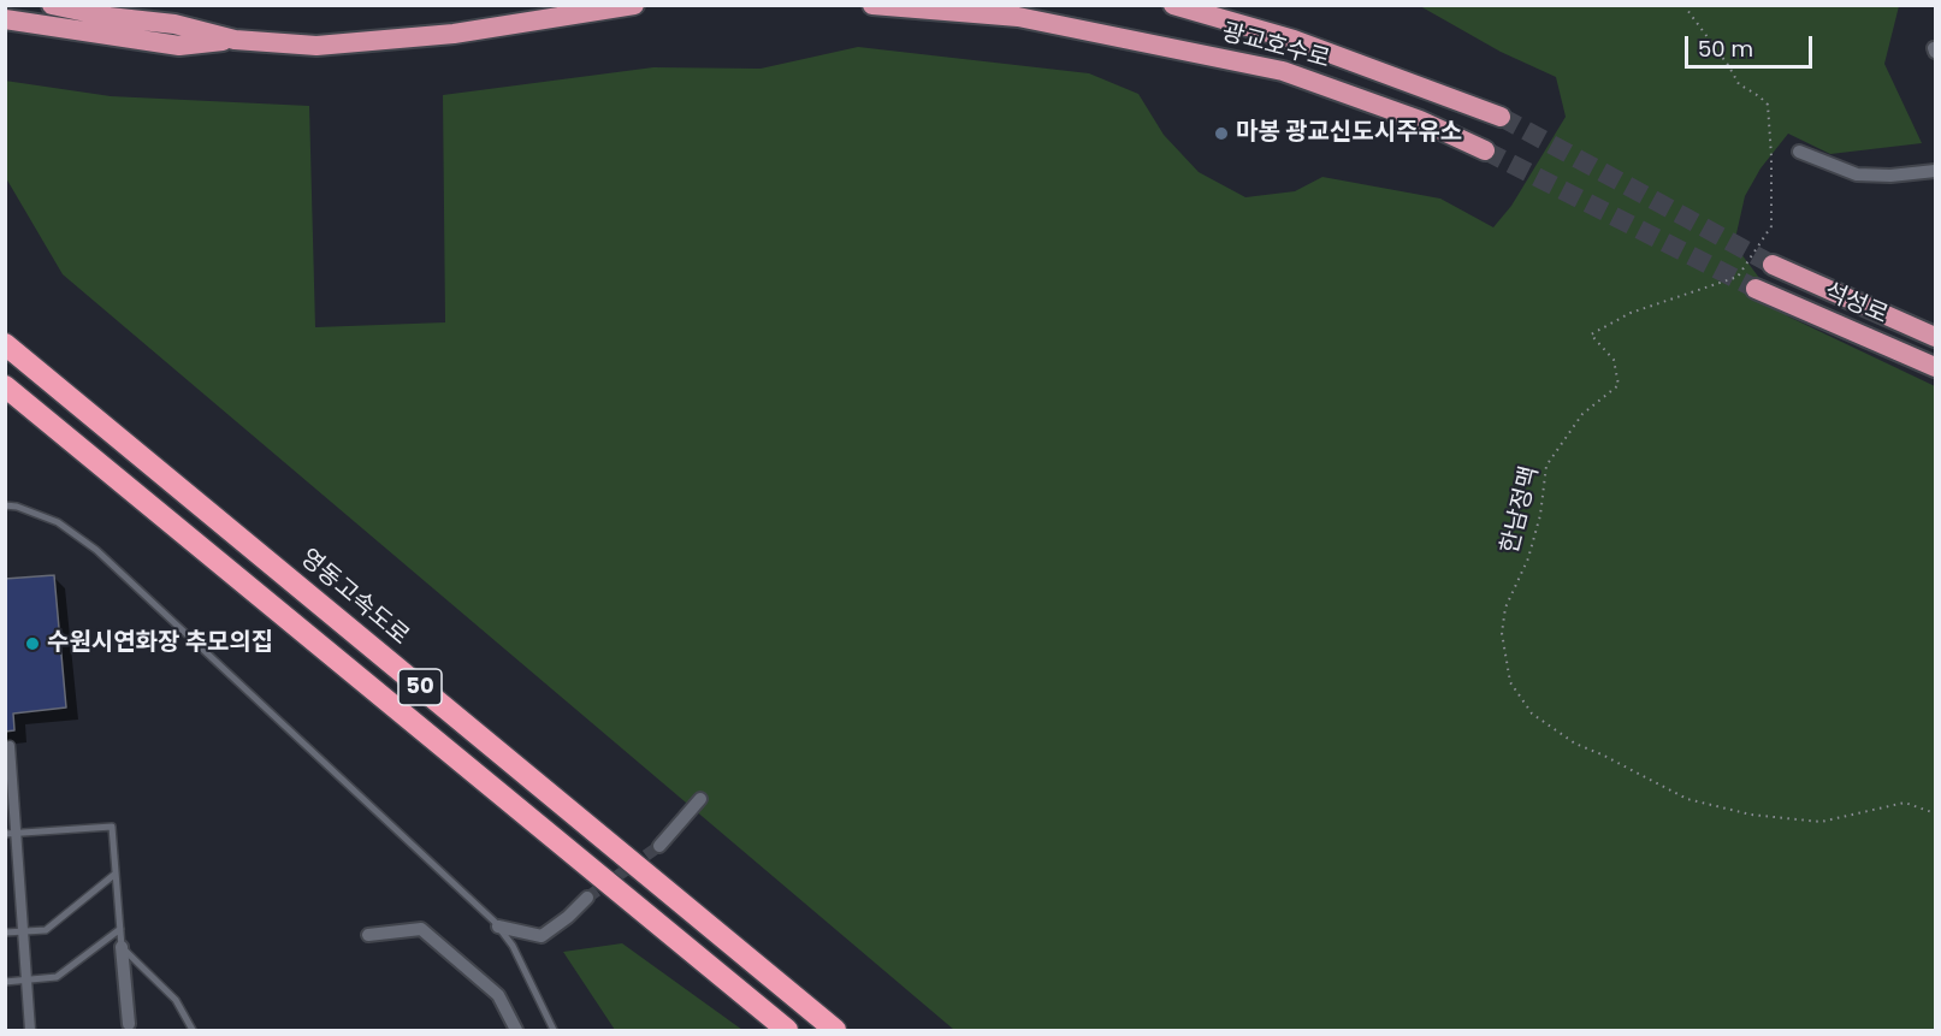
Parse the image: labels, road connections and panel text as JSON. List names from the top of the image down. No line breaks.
{"streets":{"highway":["광교호수로","석성로","영동고속도로","50"],"path":["한남정맥"]},"places":["마봉 광교신도시주유소","수원시연화장 추모의집"],"scale_bar":"50 m"}
